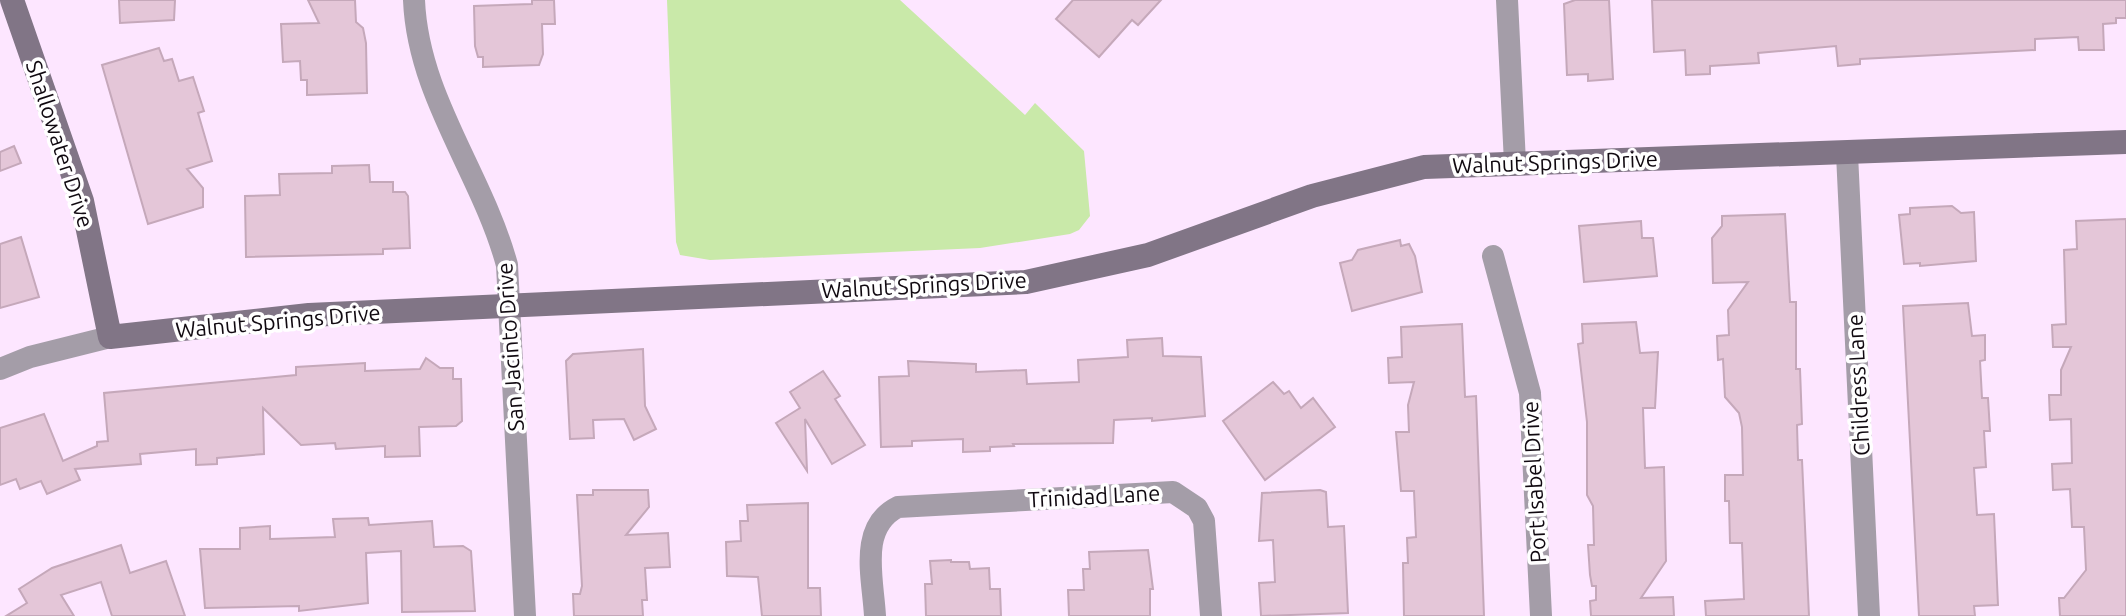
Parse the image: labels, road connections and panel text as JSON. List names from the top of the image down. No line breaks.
{"streets":{"street":["Shallowater Drive","Walnut Springs Drive","San Jacinto Drive","Childress Lane","Port Isabel Drive","Trinidad Lane"]},"crossings":[["Shallowater Drive","Walnut Springs Drive"],["Walnut Springs Drive","San Jacinto Drive"],["Walnut Springs Drive","Childress Lane"]]}
